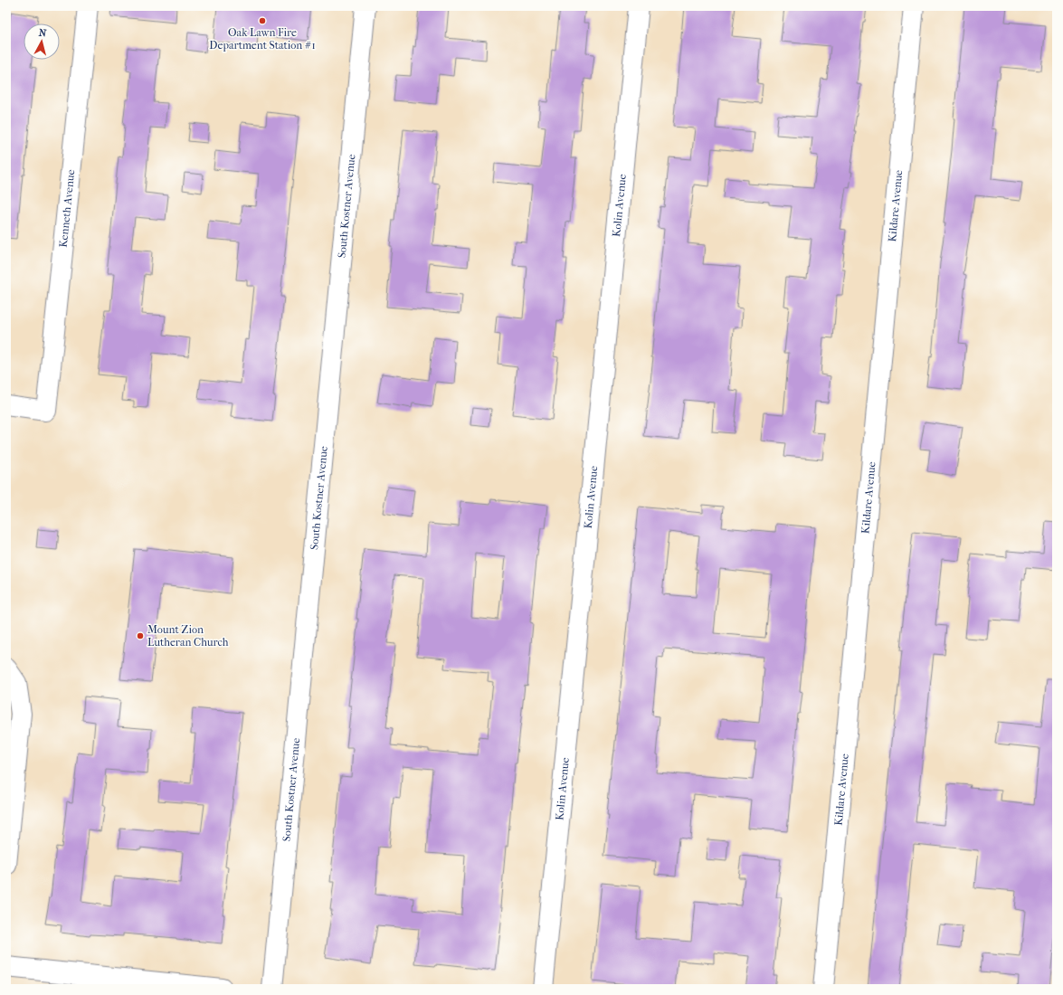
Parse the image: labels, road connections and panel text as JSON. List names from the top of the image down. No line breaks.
{"streets":{"street":["South Kostner Avenue","Kildare Avenue","Kolin Avenue","Kenneth Avenue"]},"places":["Oak Lawn Fire Department Station #1","Mount Zion Lutheran Church"],"north":"top"}
